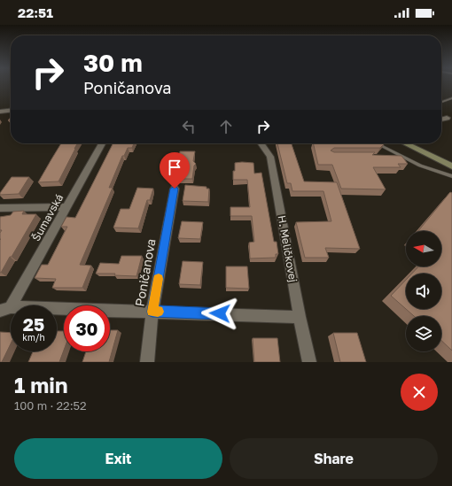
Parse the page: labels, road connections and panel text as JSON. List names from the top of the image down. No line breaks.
{"streets":{"street":["Šumavská","H. Meličkovej","Poničanova"]},"north":"left","page":{"status":"22:51","turn":["30 m","Poničanova"],"speed":"25 km/h","limit":"30","heading":["1 min","100 m · 22:52"],"buttons":["Exit","Share"]}}
